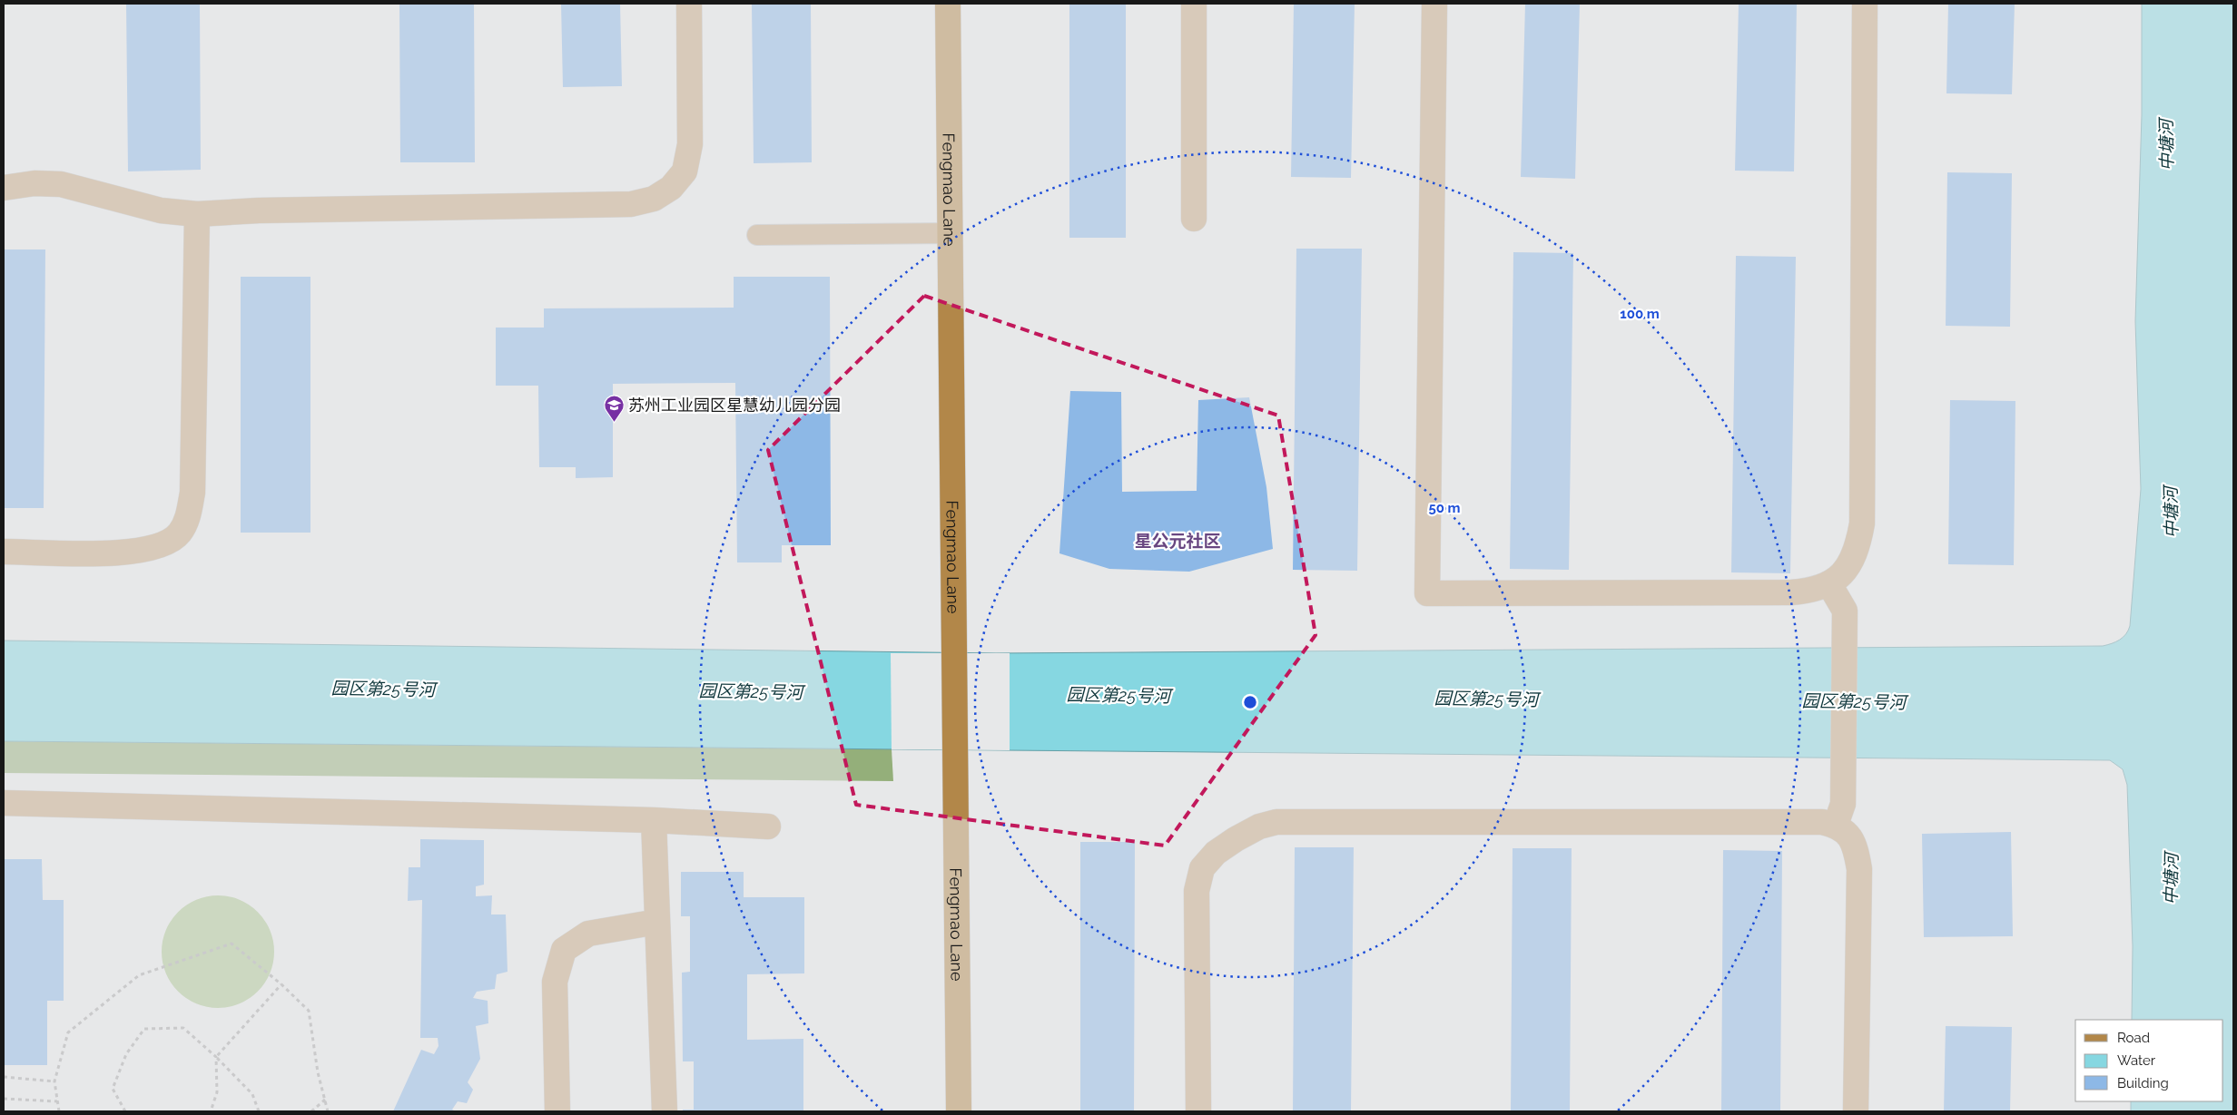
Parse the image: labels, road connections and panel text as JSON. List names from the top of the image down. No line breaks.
{"streets":{"street":["Fengmao Lane"]},"districts":["星公元社区"],"water":["中塘河","园区第25号河"],"places":{"school or university":["苏州工业园区星慧幼儿园分园"]},"legend":["Road","Water","Building"],"rings":["100 m","50 m"]}
